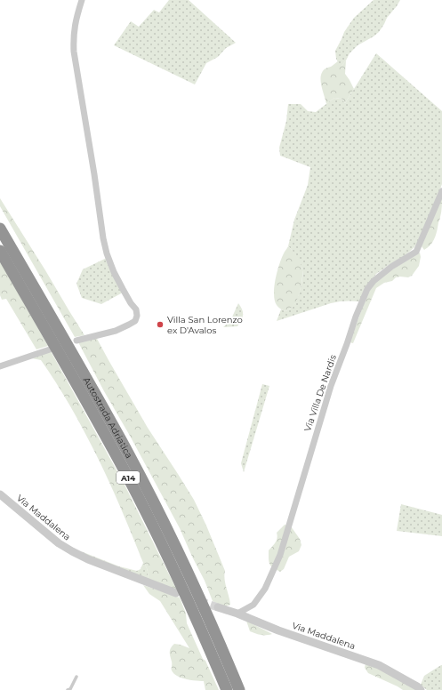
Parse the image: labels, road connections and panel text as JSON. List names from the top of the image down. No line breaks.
{"streets":{"highway":["Autostrada Adriatica","A14"],"street":["Via Villa De Nardis","Via Maddalena"]},"crossings":[["Via Villa De Nardis","Via Maddalena"]],"places":["Villa San Lorenzo ex D'Avalos"]}
